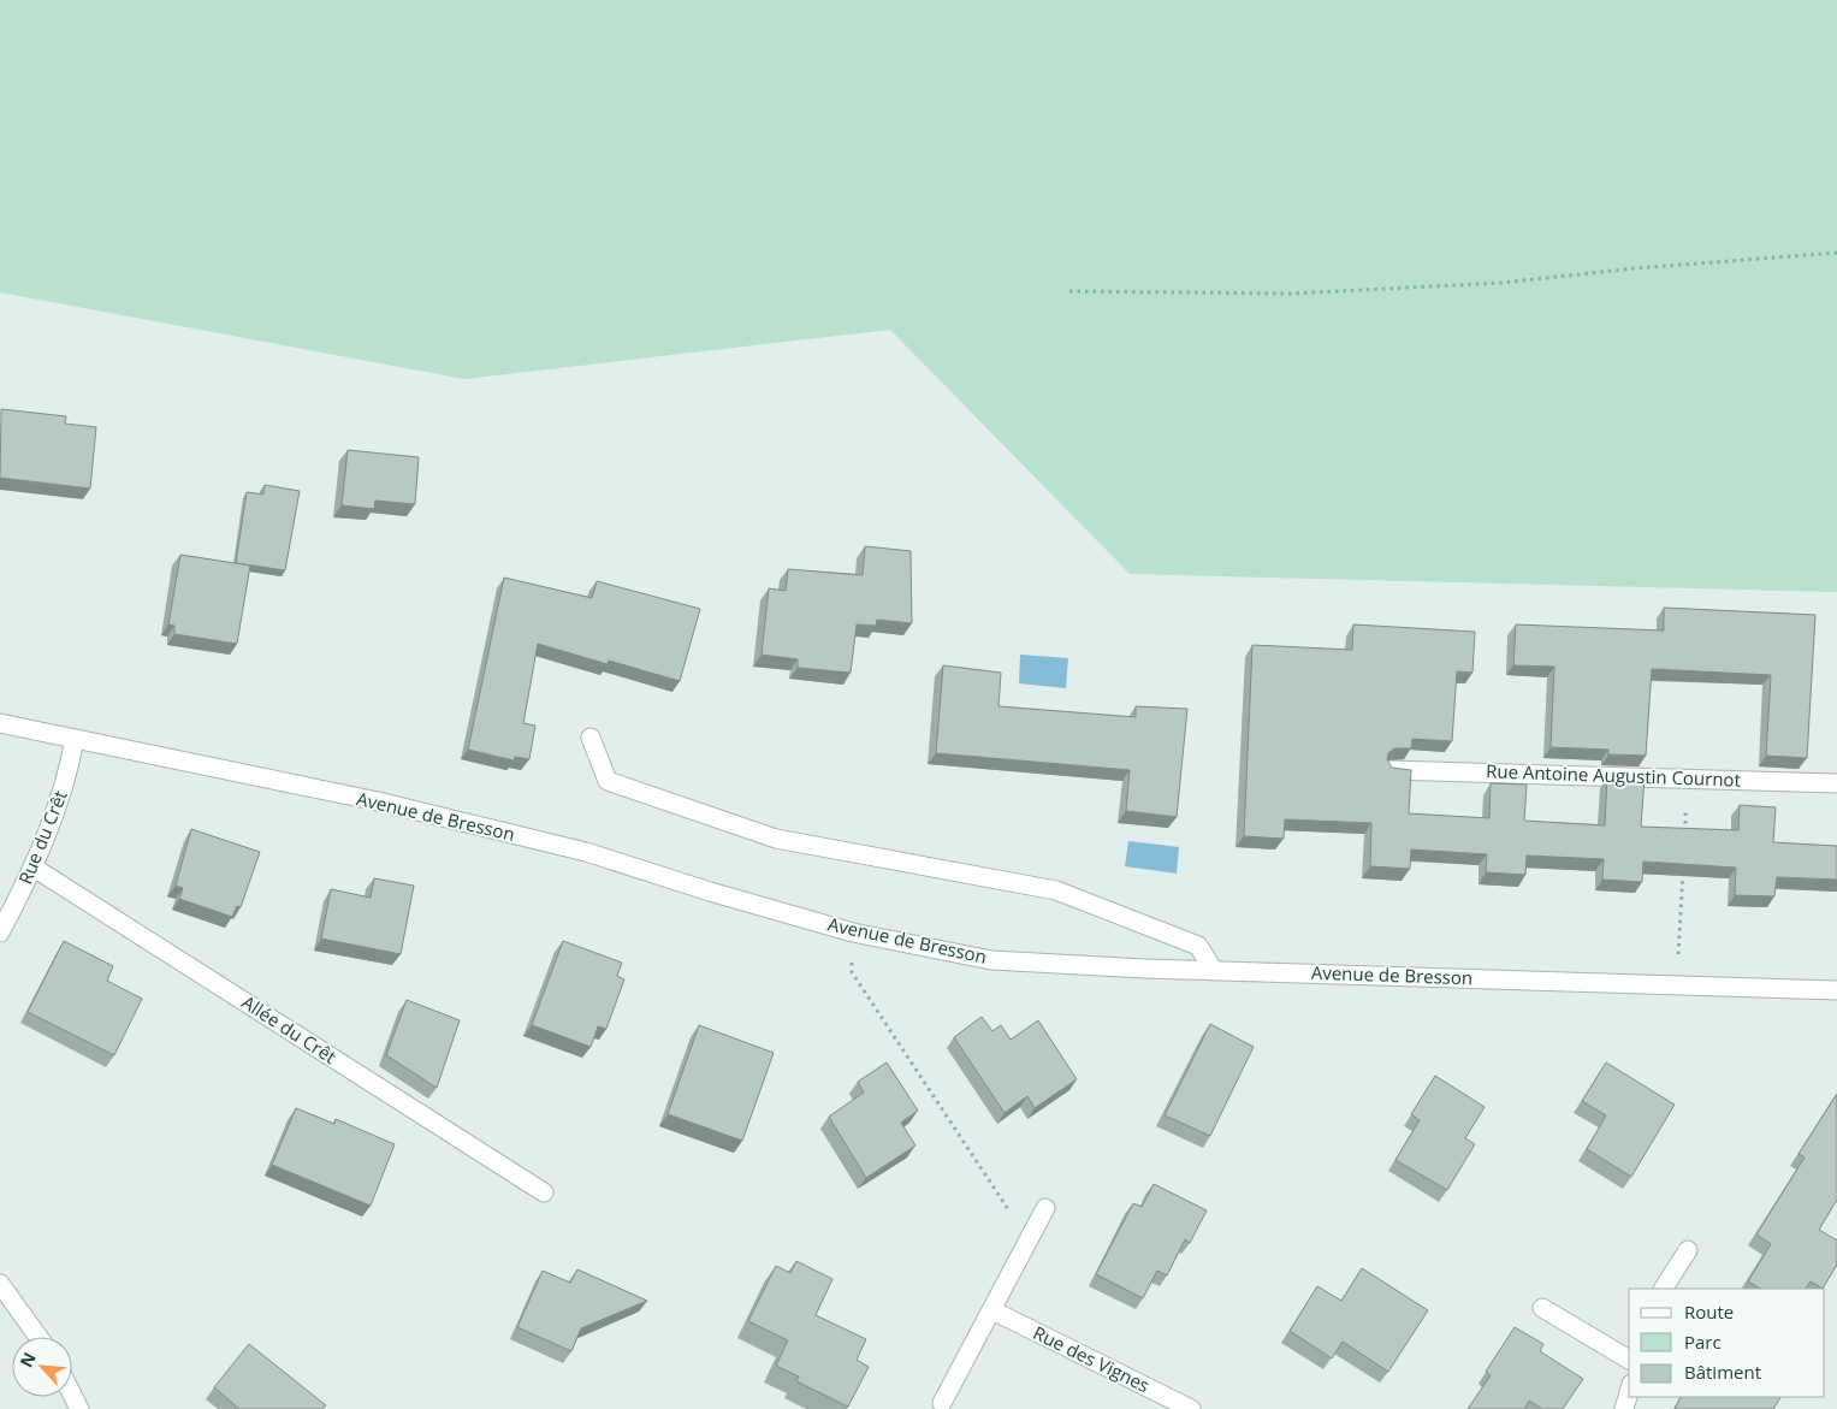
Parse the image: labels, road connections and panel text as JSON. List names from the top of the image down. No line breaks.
{"streets":{"street":["Rue Antoine Augustin Cournot","Avenue de Bresson","Rue du Crêt","Allée du Crêt","Rue des Vignes"]},"crossings":[["Avenue de Bresson","Rue du Crêt"],["Rue du Crêt","Allée du Crêt"]],"legend":["Route","Parc","Bâtiment"],"north":"top left"}
